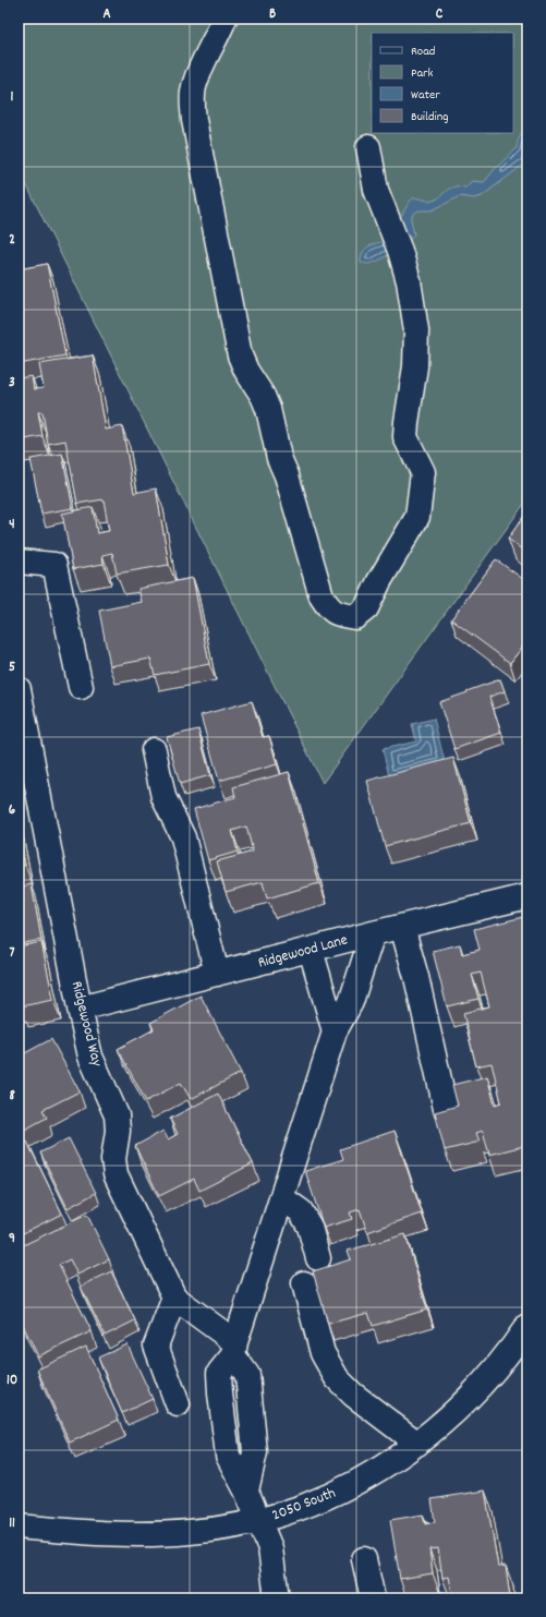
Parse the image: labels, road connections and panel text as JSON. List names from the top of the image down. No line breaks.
{"streets":{"street":["Ridgewood Lane","Ridgewood Way","2050 South"]},"crossings":[["Ridgewood Lane","Ridgewood Way"]],"legend":["Road","Park","Water","Building"],"grid":{"columns":["A","B","C"],"rows":["1","2","3","4","5","6","7","8","9","10","11"]}}
